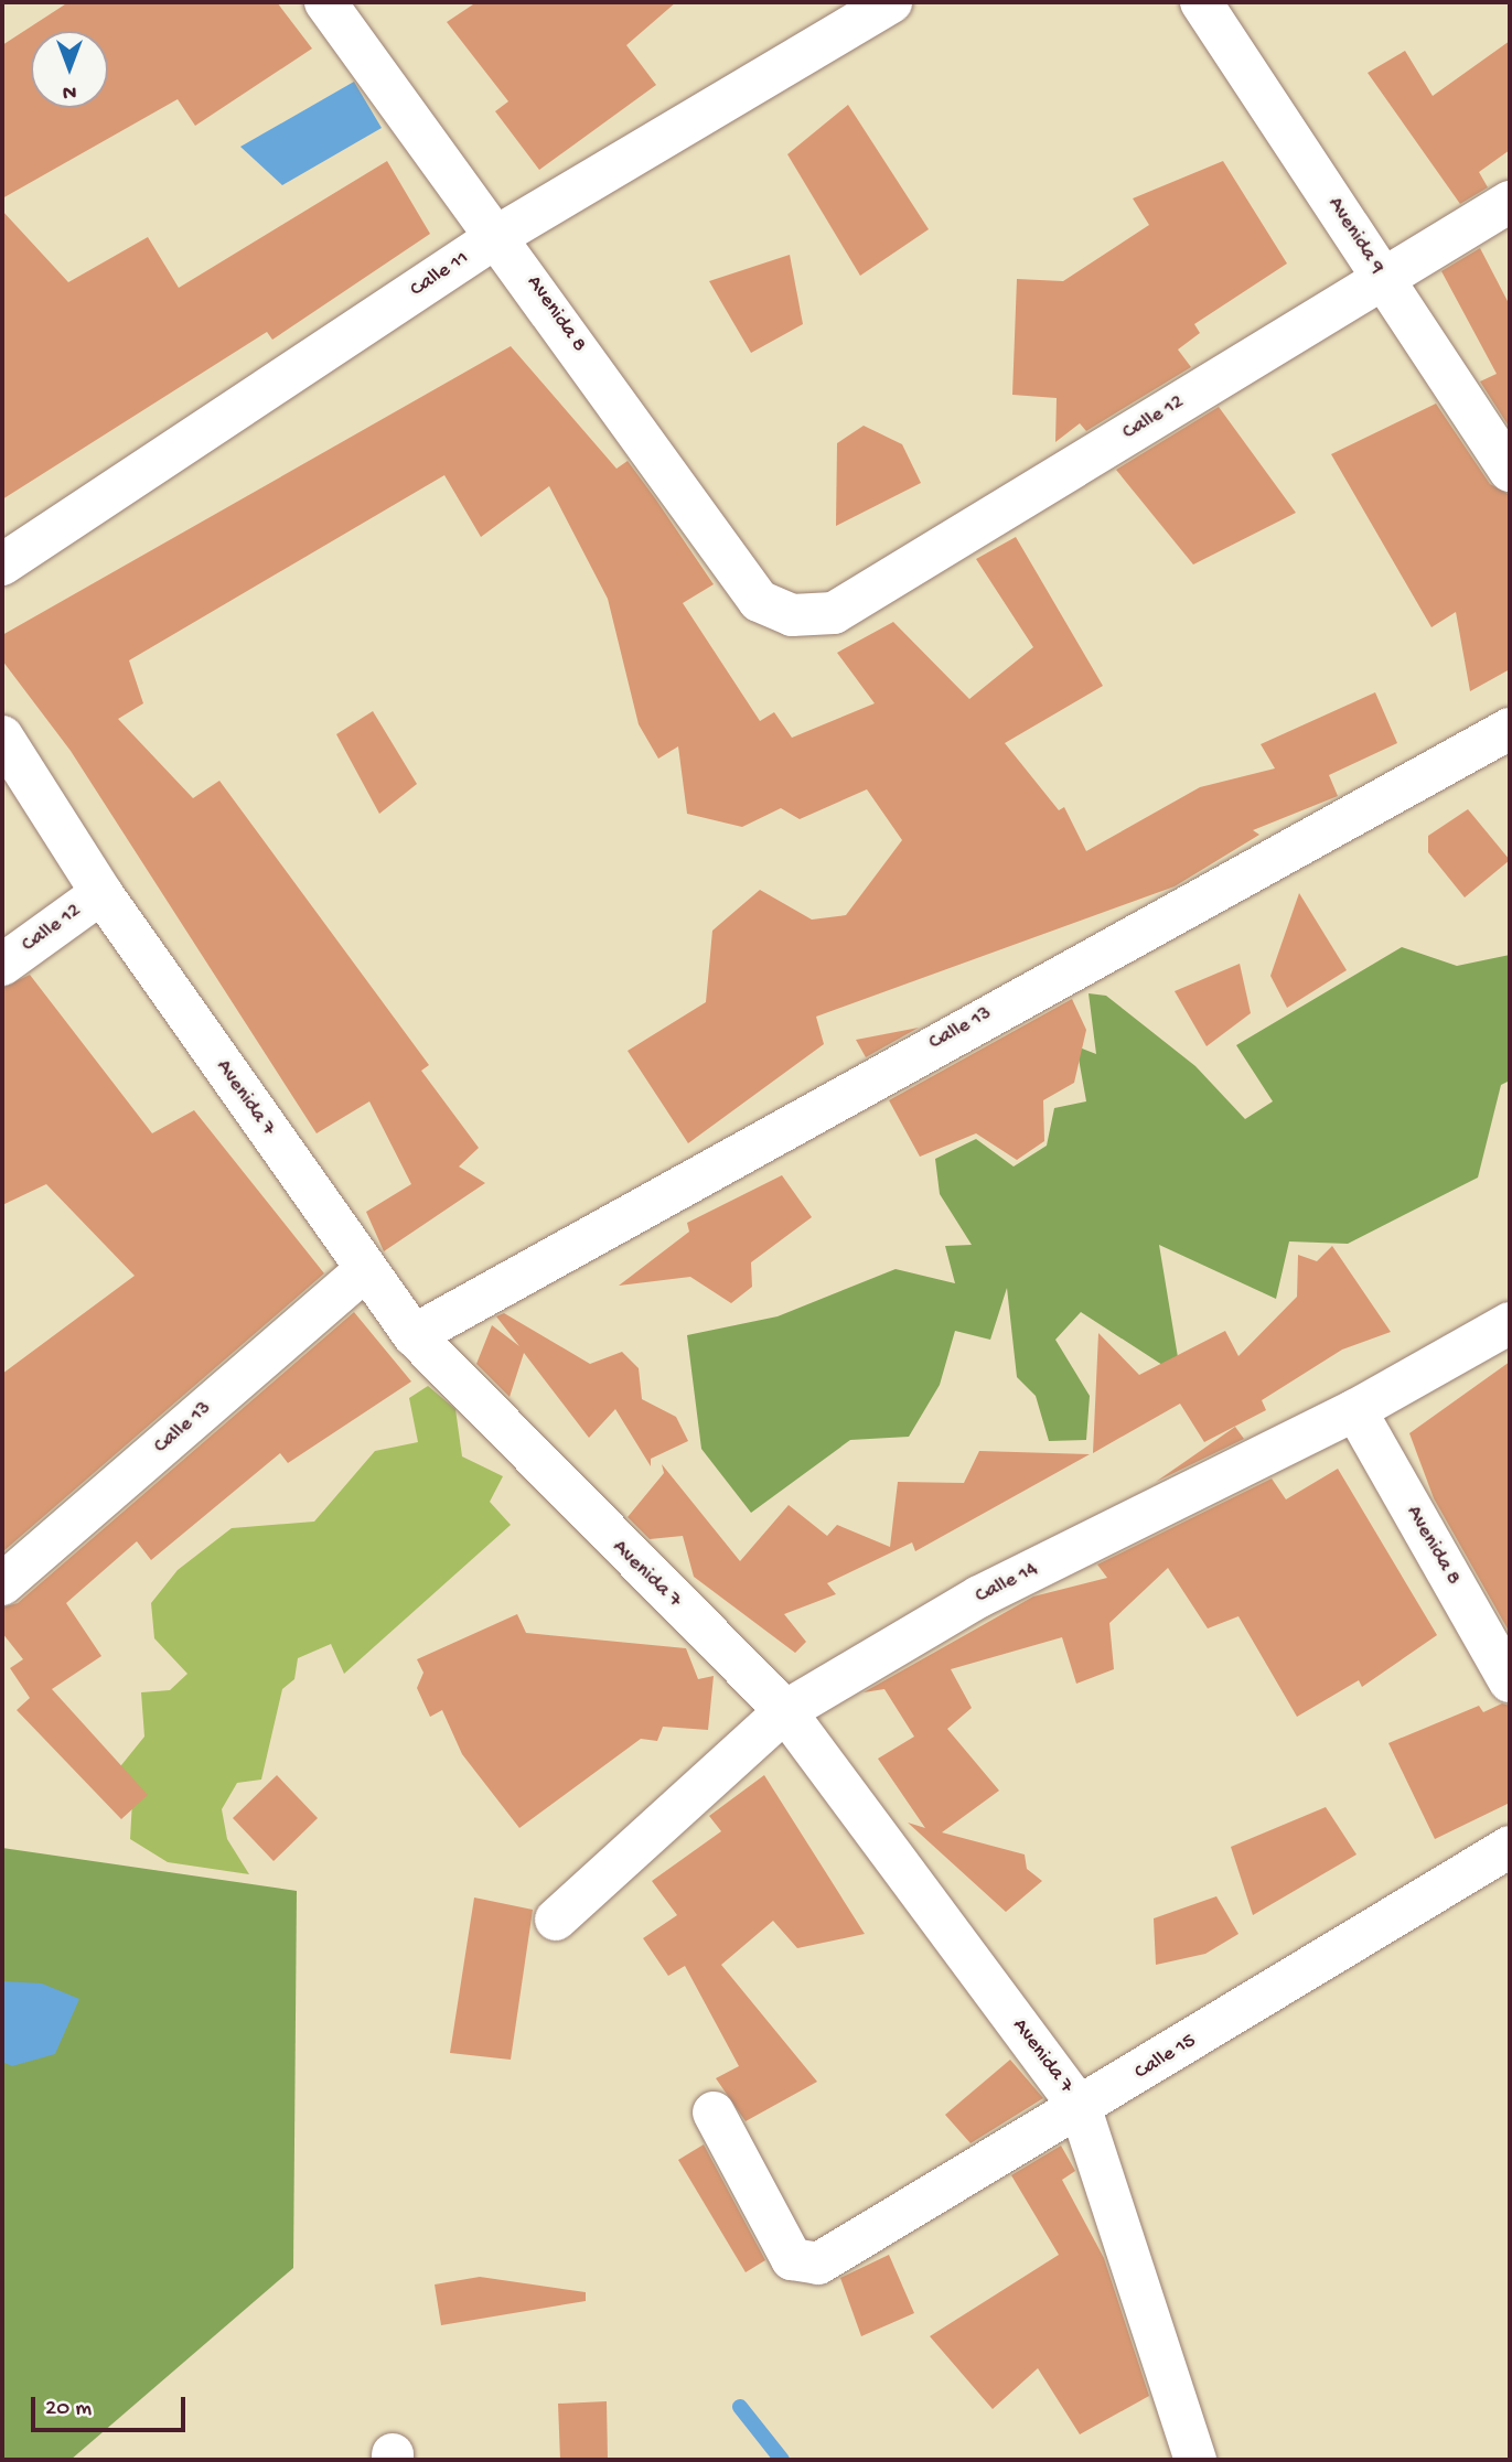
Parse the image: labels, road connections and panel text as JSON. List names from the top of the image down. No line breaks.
{"streets":{"street":["Avenida 9","Calle 11","Avenida 8","Calle 12","Calle 13","Avenida 7","Calle 14","Calle 15"]},"crossings":[["Avenida 9","Calle 12"],["Calle 11","Avenida 8"],["Avenida 8","Calle 12"],["Avenida 8","Calle 14"],["Calle 12","Avenida 7"],["Calle 13","Avenida 7"],["Avenida 7","Calle 14"],["Avenida 7","Calle 15"]],"scale_bar":"20 m","north":"bottom"}
